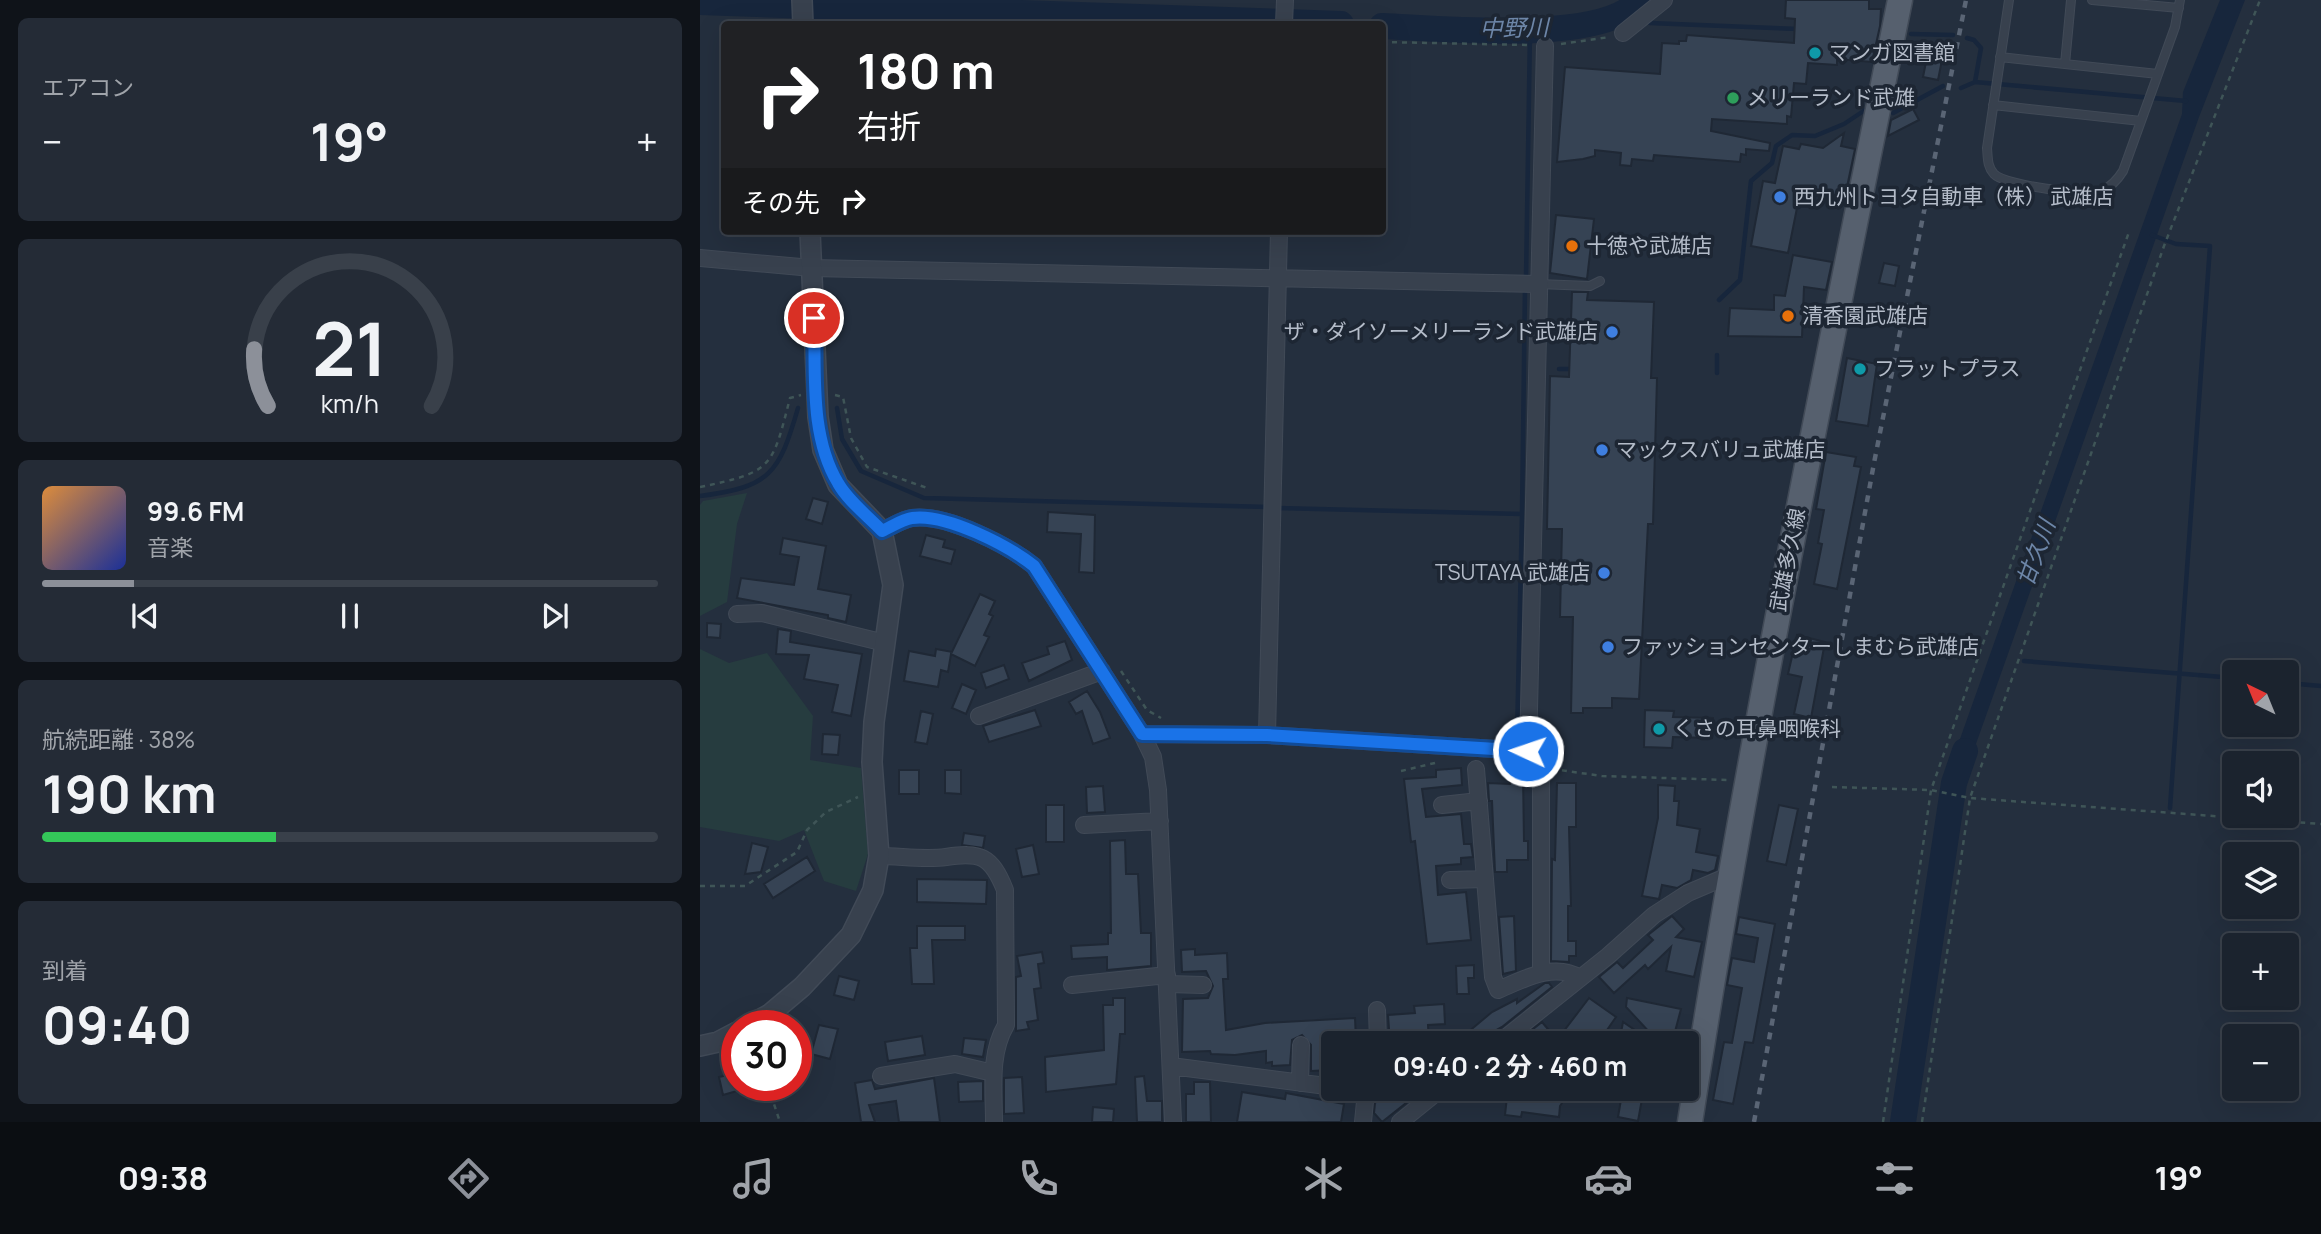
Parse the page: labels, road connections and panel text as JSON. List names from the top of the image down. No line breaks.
{"streets":{"main road":["武雄多久線"]},"water":["中野川","甘久川"],"places":["マンガ図書館","メリーランド武雄","西九州トヨタ自動車（株） 武雄店","十徳や武雄店","清香園武雄店","ザ・ダイソーメリーランド武雄店","フラットプラス","マックスバリュ武雄店","TSUTAYA 武雄店","ファッションセンターしまむら武雄店","くさの耳鼻咽喉科"],"north":"top left","page":{"tile":["エアコン",["航続距離 · 38%","190 km"],["到着","09:40"]],"turn":["180 m","右折"],"heat":["−","19°","+"],"then":"その先","song":["99.6 FM","音楽"],"map_buttons":["+","−"],"limit":"30","trip":"09:40 · 2 分 · 460 m","tabs":["09:38","19°"],"gauge":["21","km/h"]}}
